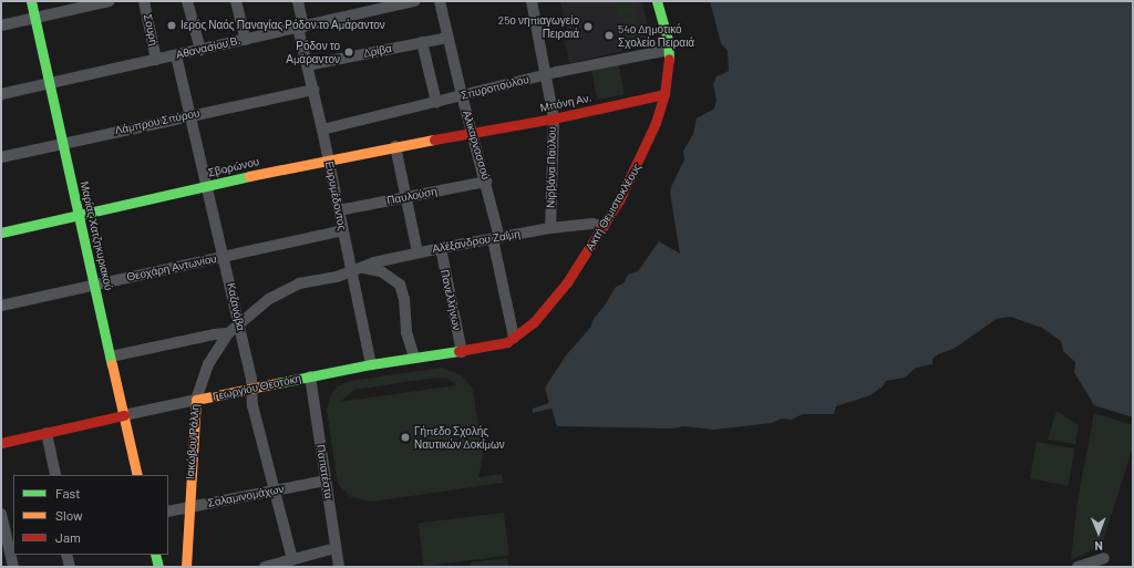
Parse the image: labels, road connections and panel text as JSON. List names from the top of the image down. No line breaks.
{"streets":{"street":["Σουρή","Αθανασίου Β.","Δρίβα","Σπυροπούλου","Μπόνη Αν.","Λάμπρου Σπύρου","Αλικαρνασσού","Σβορώνου","Νιρβάνα Παύλου","Ευρυμέδοντος","Παυλούση","Ακτή Θεμιστοκλέους","Μαρίας Χατζηκυριακού","Αλέξανδρου Ζαΐμη","Θεοχάρη Αντωνίου","Πανελλήνων","Καζανόβα","Γεωργίου Θεοτόκη","Ιακώβου Ράλλη","Παπατέστα","Σαλαμινομάχων"]},"crossings":[["Σουρή","Αθανασίου Β."],["Αθανασίου Β.","Ευρυμέδοντος"],["Αθανασίου Β.","Μαρίας Χατζηκυριακού"],["Αθανασίου Β.","Καζανόβα"],["Δρίβα","Αλικαρνασσού"],["Δρίβα","Ευρυμέδοντος"],["Σπυροπούλου","Αλικαρνασσού"],["Σπυροπούλου","Νιρβάνα Παύλου"],["Σπυροπούλου","Ευρυμέδοντος"],["Σπυροπούλου","Ακτή Θεμιστοκλέους"],["Μπόνη Αν.","Αλικαρνασσού"],["Μπόνη Αν.","Σβορώνου"],["Μπόνη Αν.","Νιρβάνα Παύλου"],["Μπόνη Αν.","Ακτή Θεμιστοκλέους"],["Λάμπρου Σπύρου","Ευρυμέδοντος"],["Λάμπρου Σπύρου","Μαρίας Χατζηκυριακού"],["Λάμπρου Σπύρου","Καζανόβα"],["Αλικαρνασσού","Σβορώνου"],["Αλικαρνασσού","Παυλούση"],["Αλικαρνασσού","Ακτή Θεμιστοκλέους"],["Αλικαρνασσού","Αλέξανδρου Ζαΐμη"],["Αλικαρνασσού","Γεωργίου Θεοτόκη"],["Σβορώνου","Ευρυμέδοντος"],["Σβορώνου","Μαρίας Χατζηκυριακού"],["Σβορώνου","Καζανόβα"],["Νιρβάνα Παύλου","Αλέξανδρου Ζαΐμη"],["Ευρυμέδοντος","Παυλούση"],["Ευρυμέδοντος","Αλέξανδρου Ζαΐμη"],["Ευρυμέδοντος","Θεοχάρη Αντωνίου"],["Ευρυμέδοντος","Γεωργίου Θεοτόκη"],["Ευρυμέδοντος","Ιακώβου Ράλλη"],["Ακτή Θεμιστοκλέους","Αλέξανδρου Ζαΐμη"],["Ακτή Θεμιστοκλέους","Γεωργίου Θεοτόκη"],["Μαρίας Χατζηκυριακού","Θεοχάρη Αντωνίου"],["Μαρίας Χατζηκυριακού","Γεωργίου Θεοτόκη"],["Αλέξανδρου Ζαΐμη","Πανελλήνων"],["Αλέξανδρου Ζαΐμη","Ιακώβου Ράλλη"],["Θεοχάρη Αντωνίου","Καζανόβα"],["Πανελλήνων","Γεωργίου Θεοτόκη"],["Καζανόβα","Γεωργίου Θεοτόκη"],["Καζανόβα","Ιακώβου Ράλλη"],["Καζανόβα","Σαλαμινομάχων"],["Γεωργίου Θεοτόκη","Ιακώβου Ράλλη"],["Γεωργίου Θεοτόκη","Παπατέστα"],["Ιακώβου Ράλλη","Σαλαμινομάχων"],["Παπατέστα","Σαλαμινομάχων"]],"places":["Ιερός Ναός Παναγίας Ρόδον το Αμάραντον","25ο νηπιαγωγείο Πειραιά","54ο Δημοτικό Σχολείο Πειραιά","Ρόδον το Αμάραντον","Γήπεδο Σχολής Ναυτικών Δοκίμων"],"legend":["Fast","Slow","Jam"],"north":"bottom"}
